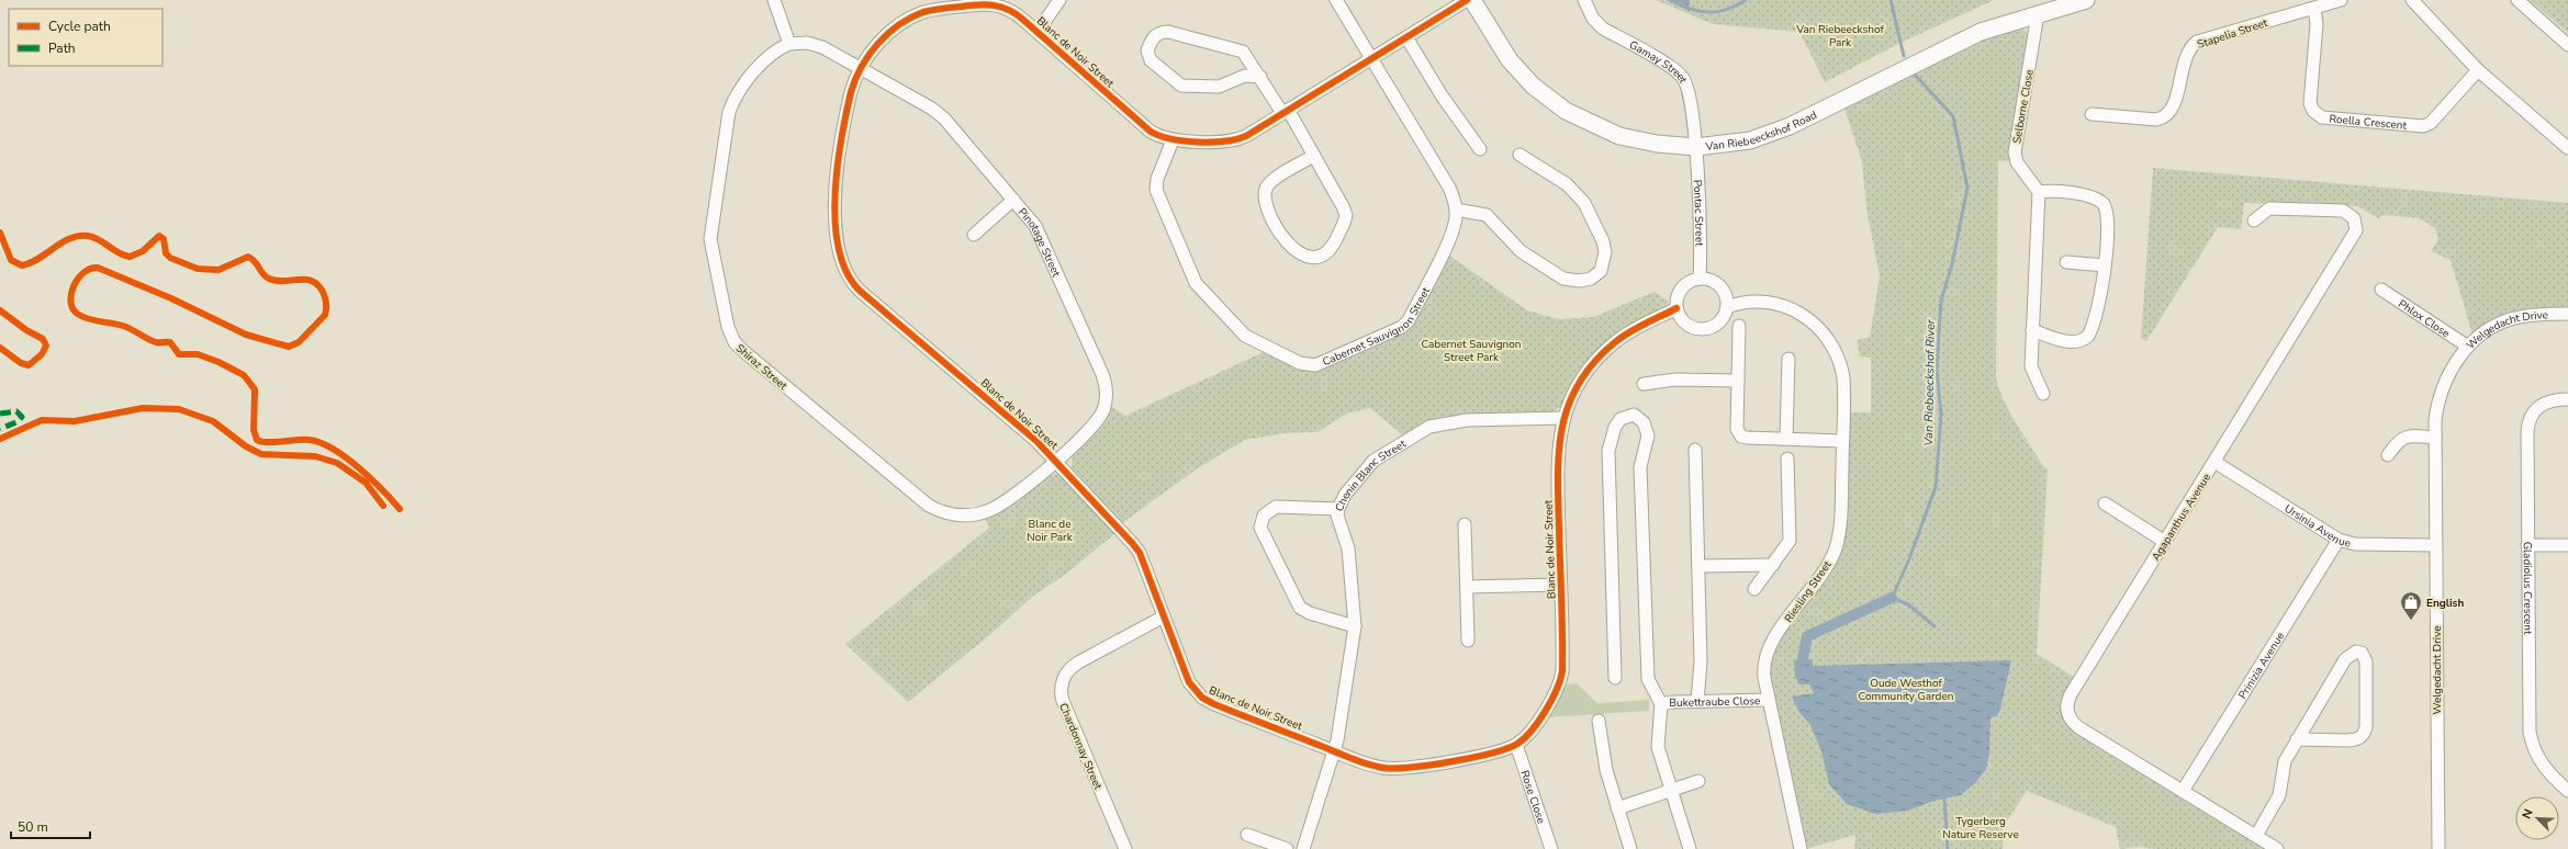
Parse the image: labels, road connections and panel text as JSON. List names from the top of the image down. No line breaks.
{"streets":{"street":["Stapelia Street","Blanc de Noir Street","Gamay Street","Selborne Close","Roella Crescent","Van Riebeeckshof Road","Pontac Street","Pinotage Street","Phlox Close","Cabernet Sauvignon Street","Welgedacht Drive","Shiraz Street","Chenin Blanc Street","Agapanthus Avenue","Ursinia Avenue","Gladiolus Crescent","Riesling Street","Prinizia Avenue","Bukettraube Close","Chardonnay Street","Rose Close"]},"crossings":[["Stapelia Street","Roella Crescent"],["Blanc de Noir Street","Pontac Street"],["Blanc de Noir Street","Pinotage Street"],["Blanc de Noir Street","Cabernet Sauvignon Street"],["Blanc de Noir Street","Shiraz Street"],["Blanc de Noir Street","Chenin Blanc Street"],["Blanc de Noir Street","Riesling Street"],["Blanc de Noir Street","Chardonnay Street"],["Blanc de Noir Street","Rose Close"],["Gamay Street","Van Riebeeckshof Road"],["Gamay Street","Pontac Street"],["Selborne Close","Van Riebeeckshof Road"],["Van Riebeeckshof Road","Pontac Street"],["Pontac Street","Riesling Street"],["Pinotage Street","Shiraz Street"],["Phlox Close","Welgedacht Drive"],["Welgedacht Drive","Ursinia Avenue"],["Agapanthus Avenue","Ursinia Avenue"],["Agapanthus Avenue","Prinizia Avenue"],["Ursinia Avenue","Prinizia Avenue"],["Riesling Street","Bukettraube Close"]],"water":["Van Riebeeckshof River"],"parks":["Van Riebeeckshof Park","Cabernet Sauvignon Street Park","Blanc de Noir Park","Oude Westhof Community Garden","Tygerberg Nature Reserve"],"places":{"shop":["English"]},"legend":["Cycle path","Path"],"scale_bar":"50 m","north":"top left"}
